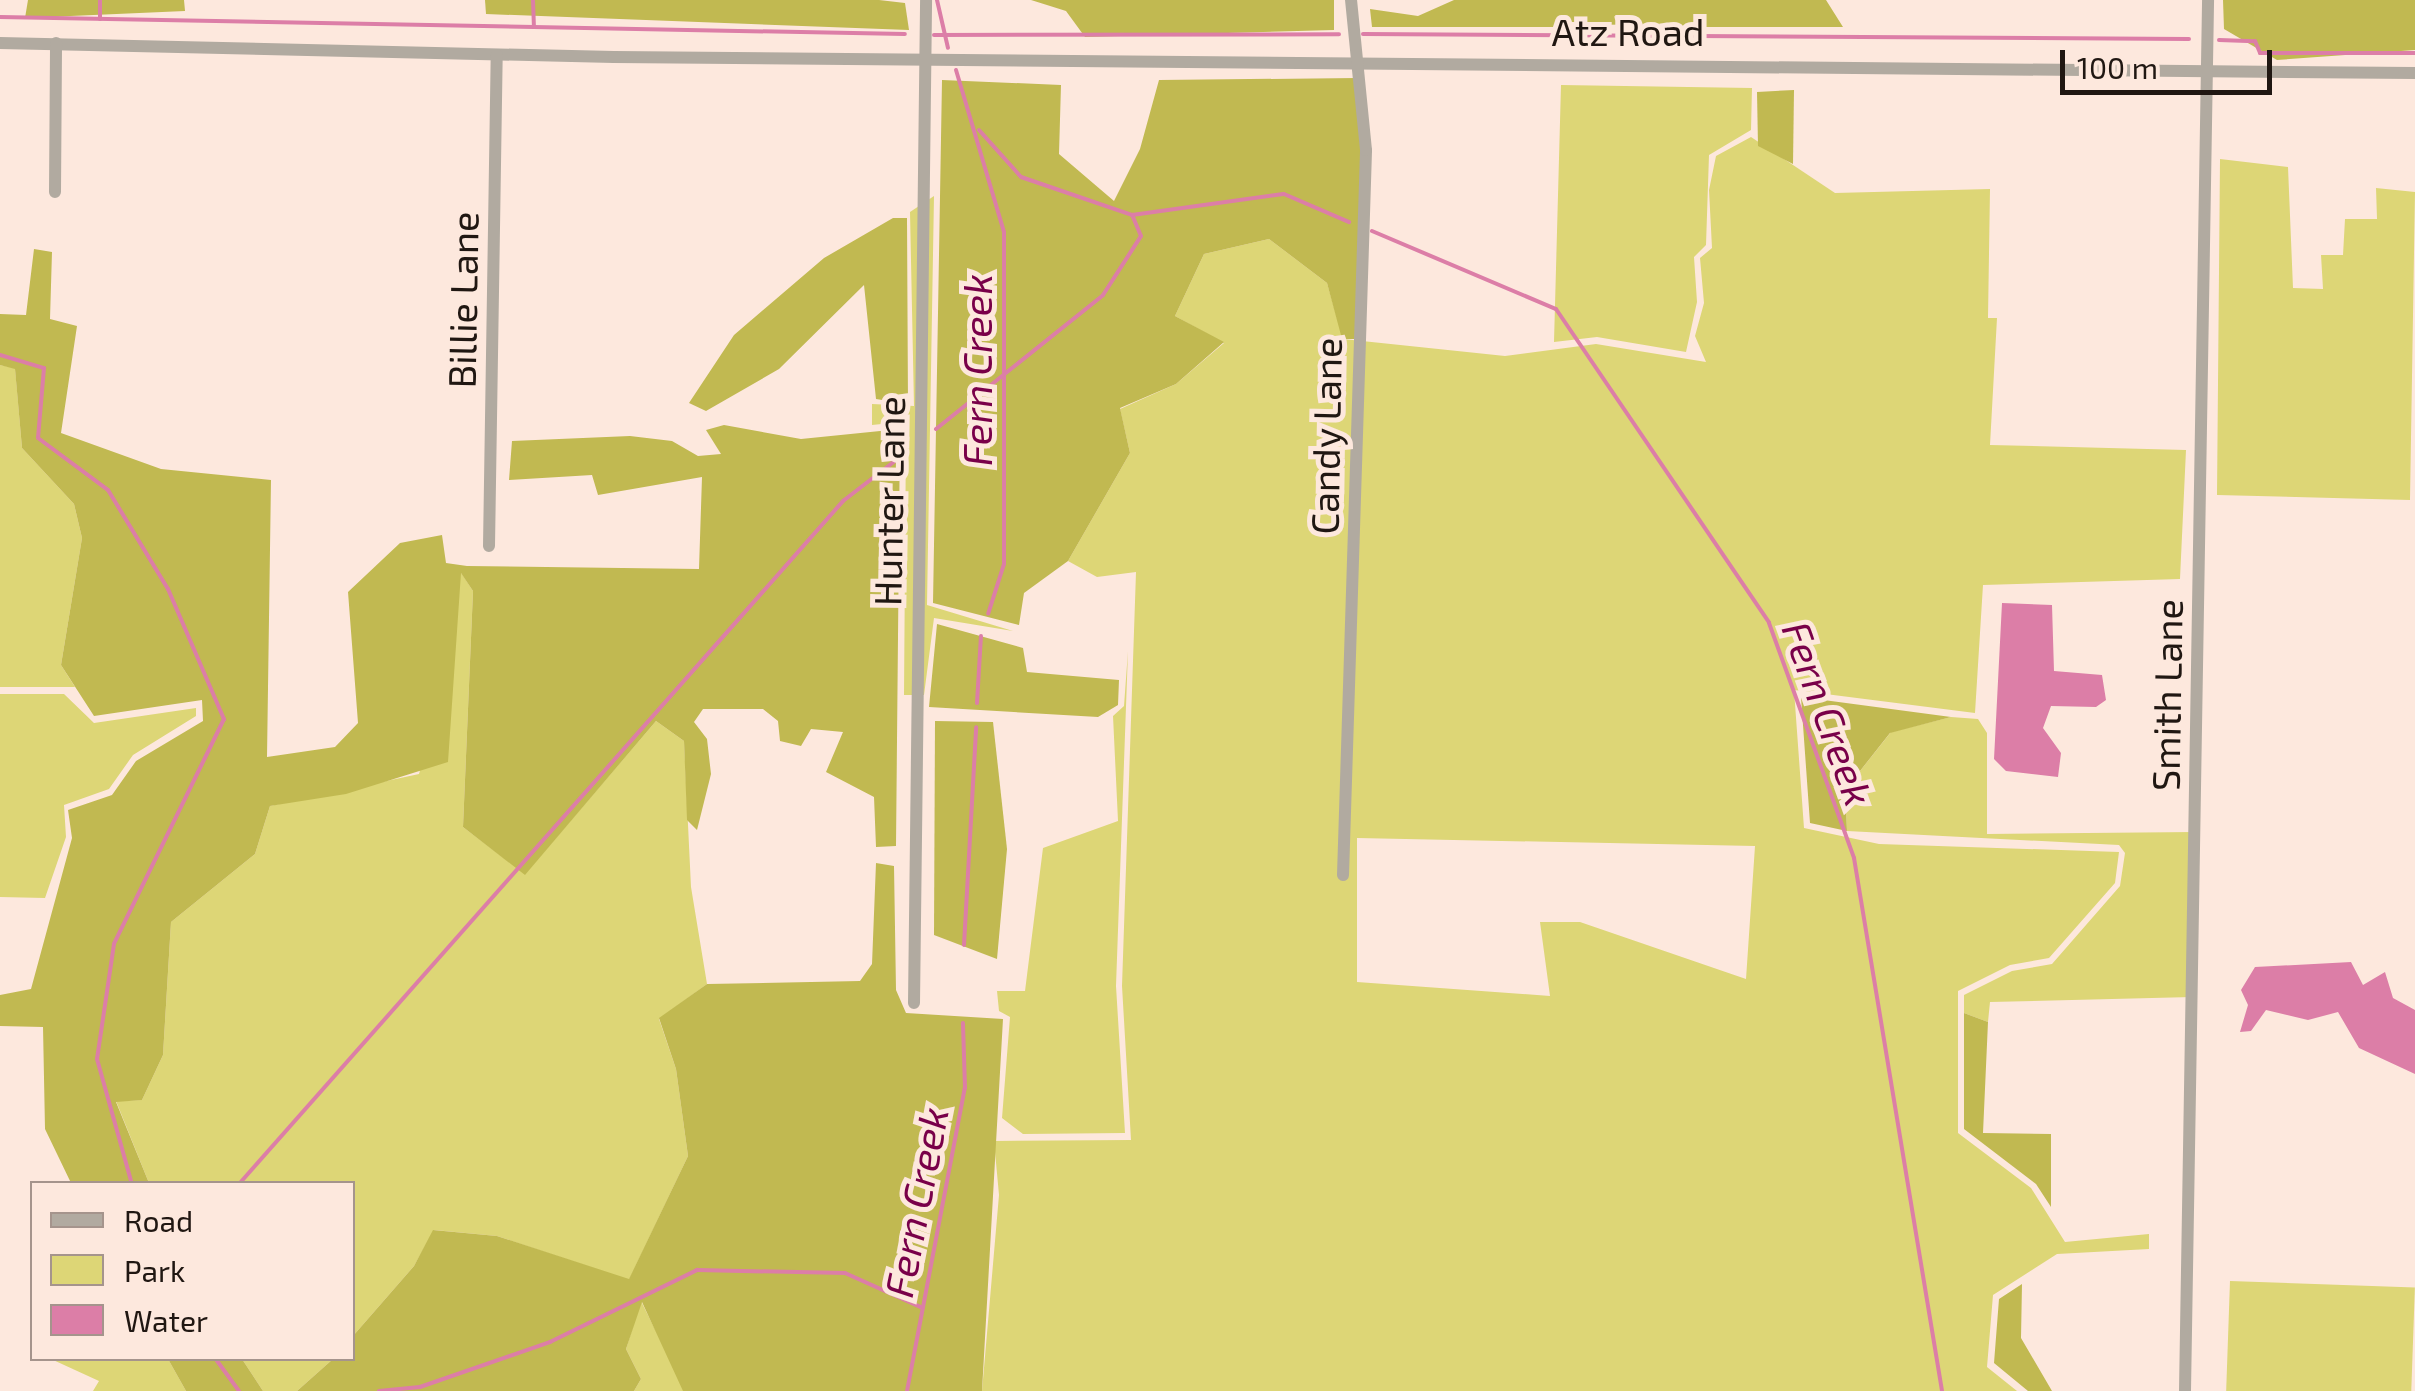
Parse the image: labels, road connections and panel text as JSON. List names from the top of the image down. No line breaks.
{"streets":{"street":["Atz Road","Billie Lane","Candy Lane","Hunter Lane","Smith Lane"]},"crossings":[["Atz Road","Billie Lane"],["Atz Road","Candy Lane"],["Atz Road","Hunter Lane"],["Atz Road","Smith Lane"]],"water":["Fern Creek"],"legend":["Road","Park","Water"],"scale_bar":"100 m"}
